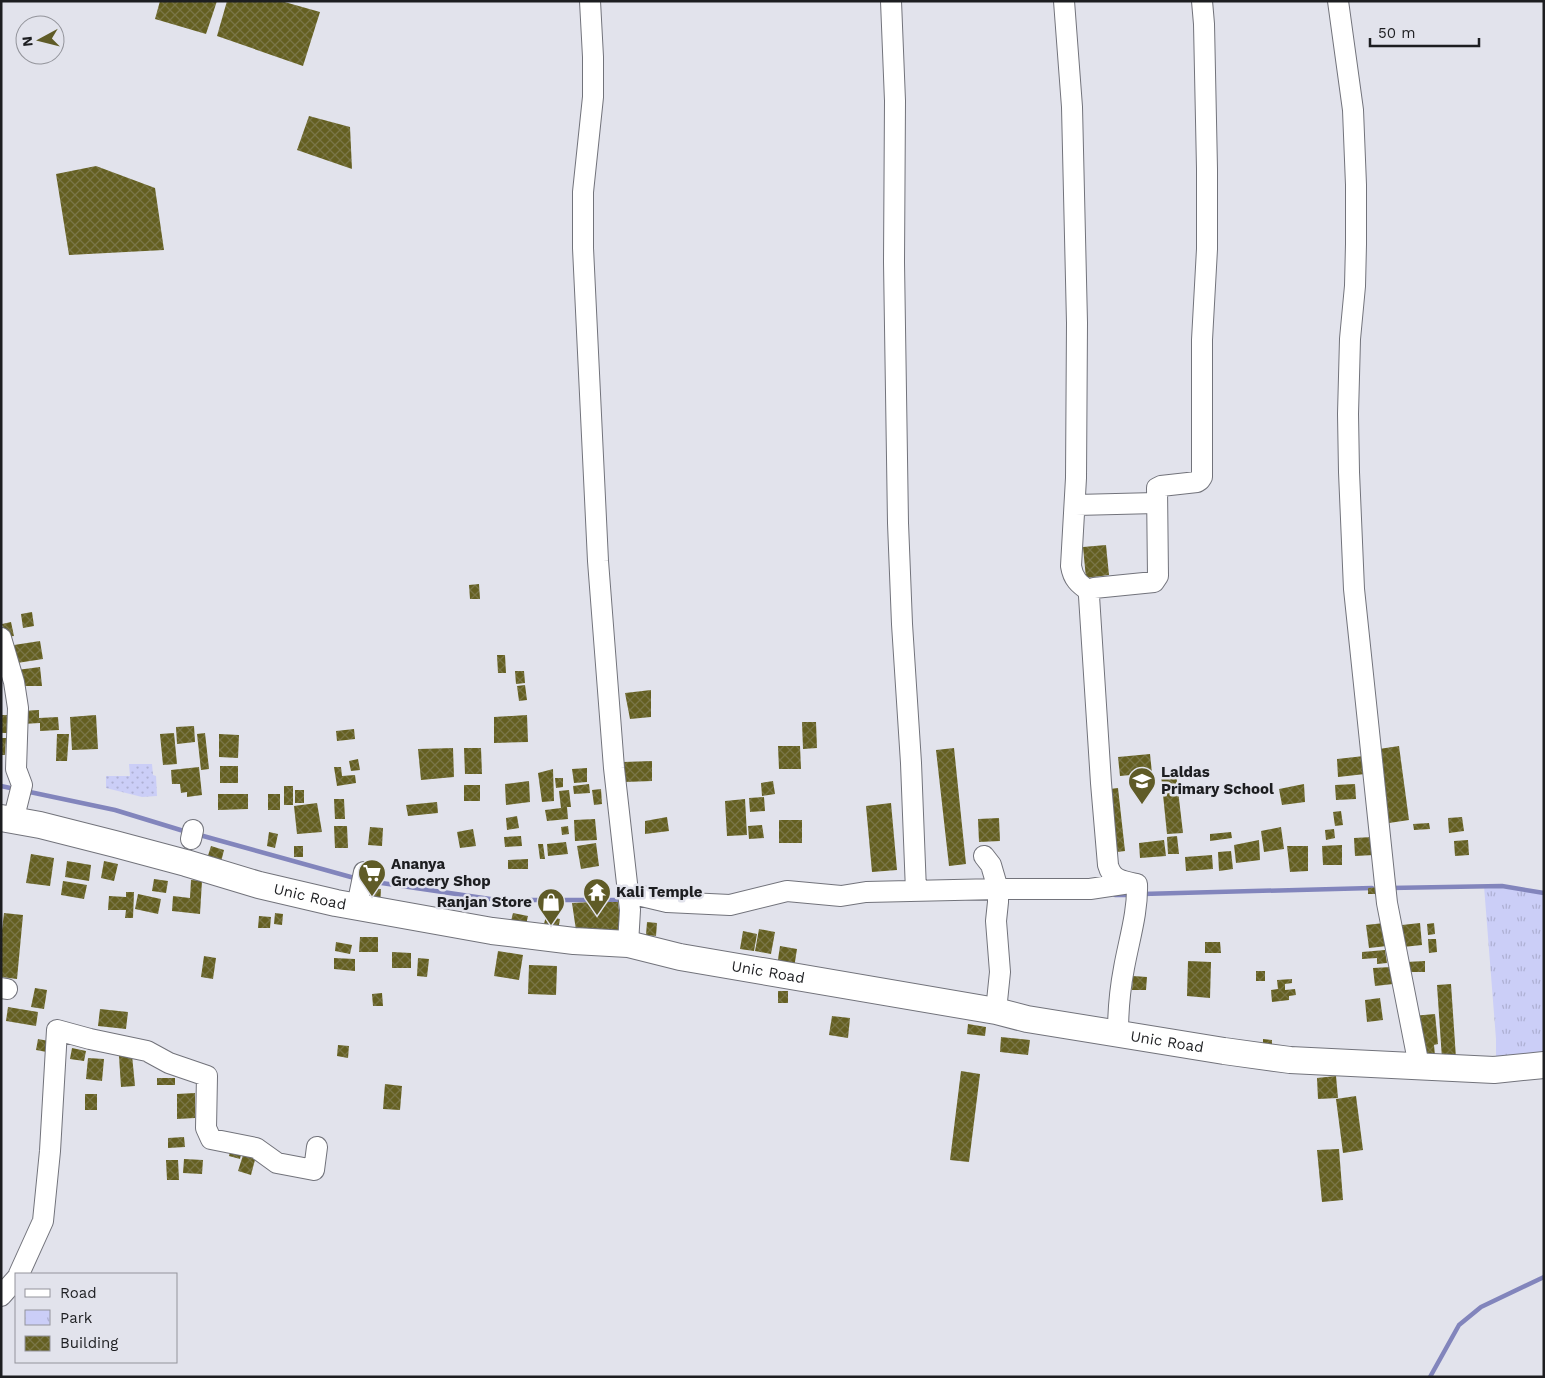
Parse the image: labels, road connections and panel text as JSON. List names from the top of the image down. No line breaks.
{"streets":{"main road":["Unic Road"]},"places":{"school or university":["Laldas Primary School"],"supermarket":["Ananya Grocery Shop"],"temple":["Kali Temple"],"shop":["Ranjan Store"]},"legend":["Road","Park","Building"],"scale_bar":"50 m","north":"left"}
